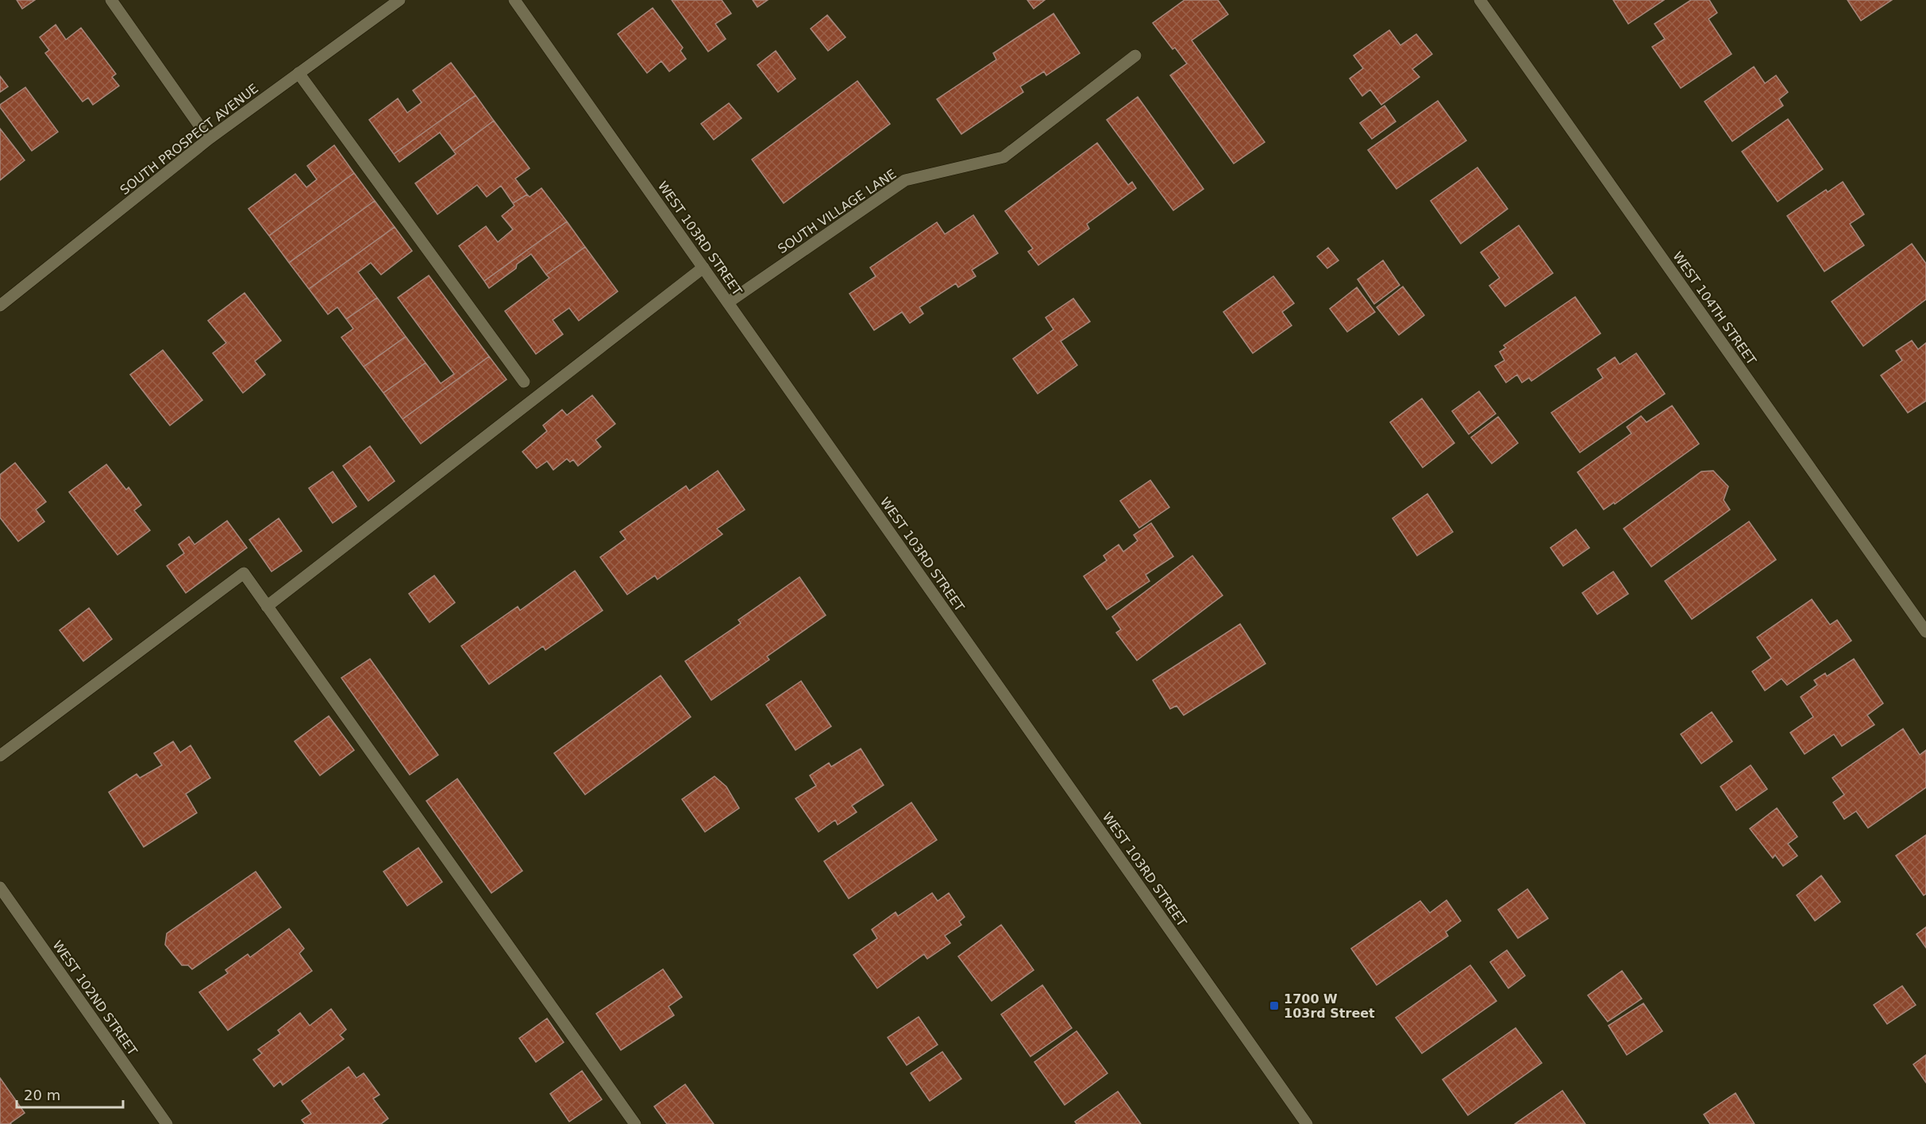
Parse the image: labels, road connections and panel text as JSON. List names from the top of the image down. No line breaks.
{"streets":{"street":["SOUTH PROSPECT AVENUE","SOUTH VILLAGE LANE","WEST 103RD STREET","WEST 104TH STREET","WEST 102ND STREET"]},"crossings":[["SOUTH VILLAGE LANE","WEST 103RD STREET"]],"places":{"transit":["1700 W 103rd Street"]},"scale_bar":"20 m"}
